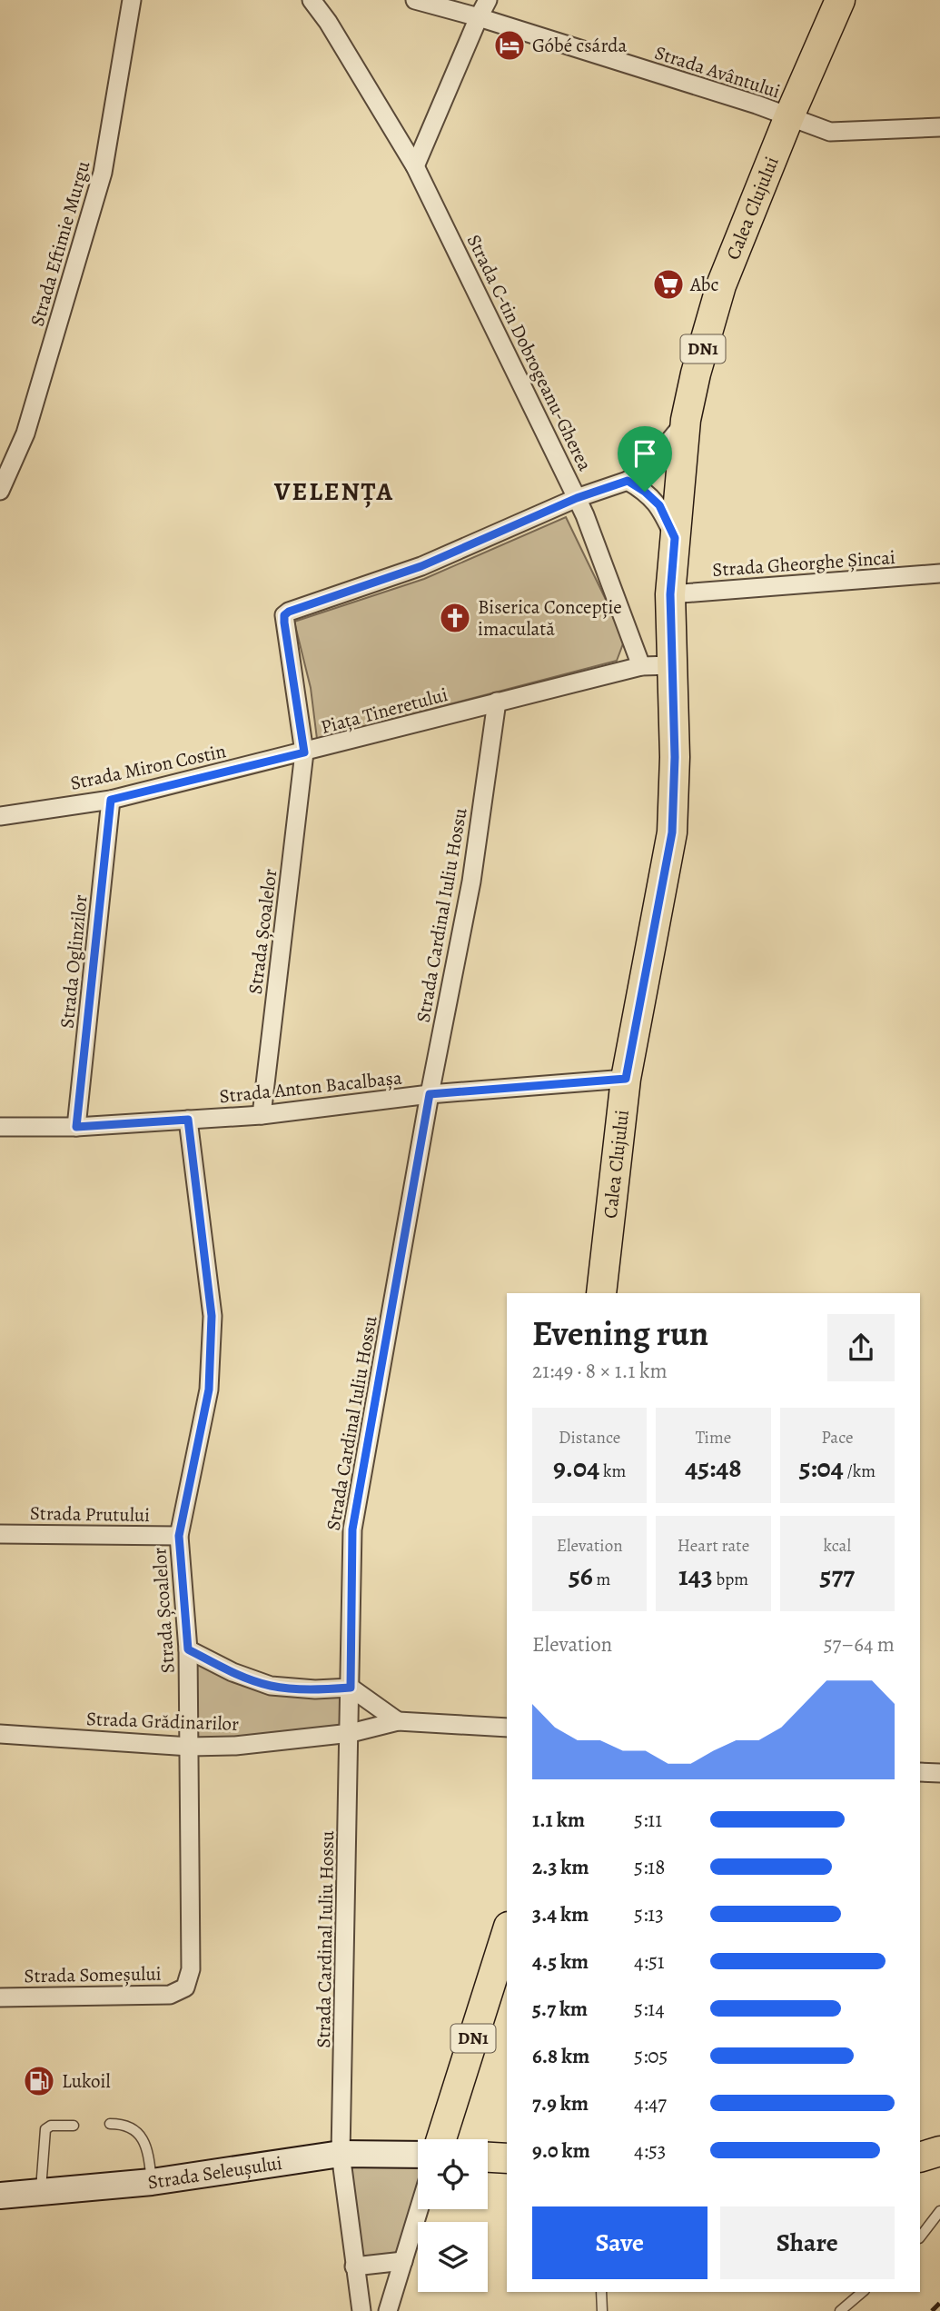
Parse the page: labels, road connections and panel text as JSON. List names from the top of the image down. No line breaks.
{"streets":{"main road":["Calea Clujului","DN1","Strada Seleușului"],"street":["Strada Avântului","Strada Eftimie Murgu","Strada C-tin Dobrogeanu-Gherea","Strada Gheorghe Șincai","Piața Tineretului","Strada Miron Costin","Strada Cardinal Iuliu Hossu","Strada Școalelor","Strada Oglinzilor","Strada Anton Bacalbașa","Strada Prutului","Strada Grădinarilor","Strada Someșului"]},"crossings":[["Strada Avântului","Calea Clujului"],["Calea Clujului","Strada Gheorghe Șincai"],["Calea Clujului","Piața Tineretului"],["Calea Clujului","Strada Anton Bacalbașa"],["Strada C-tin Dobrogeanu-Gherea","Piața Tineretului"],["Piața Tineretului","Strada Miron Costin"],["Piața Tineretului","Strada Cardinal Iuliu Hossu"],["Piața Tineretului","Strada Școalelor"],["Strada Miron Costin","Strada Școalelor"],["Strada Miron Costin","Strada Oglinzilor"],["Strada Cardinal Iuliu Hossu","Strada Anton Bacalbașa"],["Strada Cardinal Iuliu Hossu","Strada Grădinarilor"],["Strada Cardinal Iuliu Hossu","Strada Seleușului"],["Strada Școalelor","Strada Anton Bacalbașa"],["Strada Școalelor","Strada Prutului"],["Strada Școalelor","Strada Grădinarilor"],["Strada Școalelor","Strada Someșului"],["Strada Oglinzilor","Strada Anton Bacalbașa"]],"districts":["VELENȚA"],"places":{"hotel":["Góbé csárda"],"supermarket":["Abc"],"church":["Biserica Concepție imaculată"],"fuel station":["Lukoil"]},"page":{"heading":["Evening run","21:49 · 8 × 1.1 km"],"stats":[["Distance","9.04 km"],["Time","45:48"],["Pace","5:04 /km"],["Elevation","56 m"],["Heart rate","143 bpm"],["kcal","577"]],"chart":["Elevation","57–64 m"],"list":[{"name":"1.1 km","note":"5:11"},{"name":"2.3 km","note":"5:18"},{"name":"3.4 km","note":"5:13"},{"name":"4.5 km","note":"4:51"},{"name":"5.7 km","note":"5:14"},{"name":"6.8 km","note":"5:05"},{"name":"7.9 km","note":"4:47"},{"name":"9.0 km","note":"4:53"}],"buttons":["Save","Share"]}}
